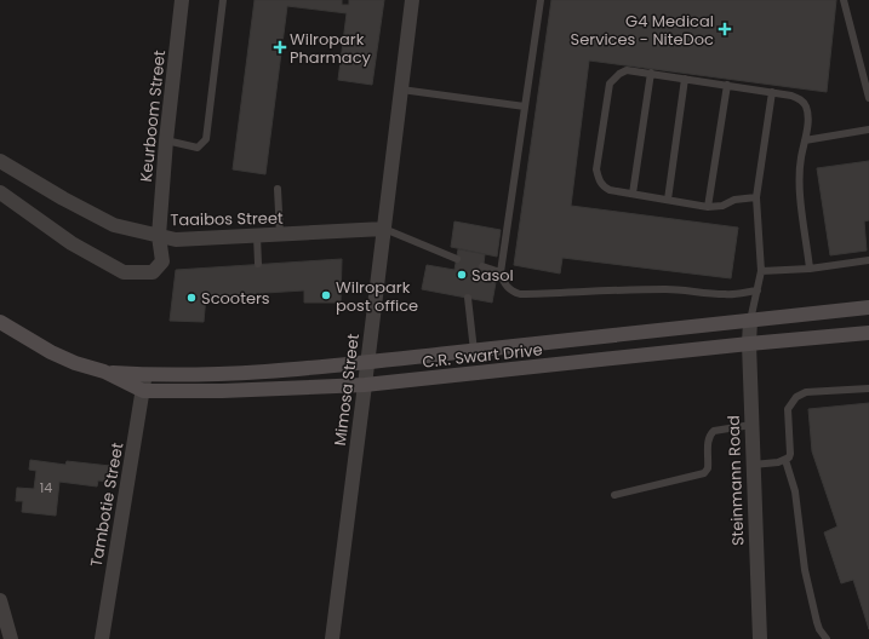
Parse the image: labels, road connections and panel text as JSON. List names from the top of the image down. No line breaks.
{"streets":{"main road":["C.R. Swart Drive"],"street":["Keurboom Street","Taaibos Street","Mimosa Street","Steinmann Road","Tambotie Street"]},"crossings":[["Keurboom Street","Taaibos Street"],["Taaibos Street","Mimosa Street"],["C.R. Swart Drive","Mimosa Street"],["C.R. Swart Drive","Steinmann Road"],["C.R. Swart Drive","Tambotie Street"]],"places":{"health":["G4 Medical Services - NiteDoc","Wilropark Pharmacy"],"other":["Sasol","Wilropark post office","Scooters"]},"house_numbers":["14"]}
